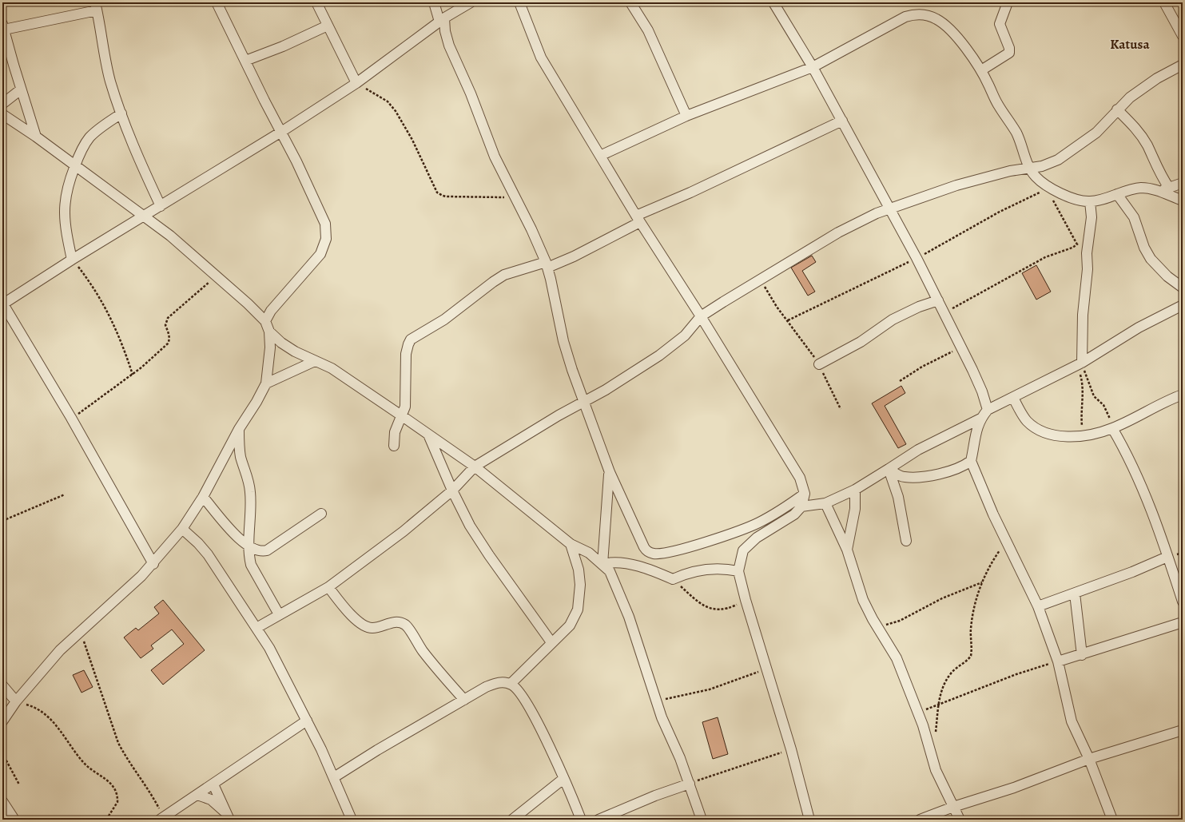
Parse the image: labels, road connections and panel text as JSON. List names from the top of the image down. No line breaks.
{"districts":["Katusa"]}
